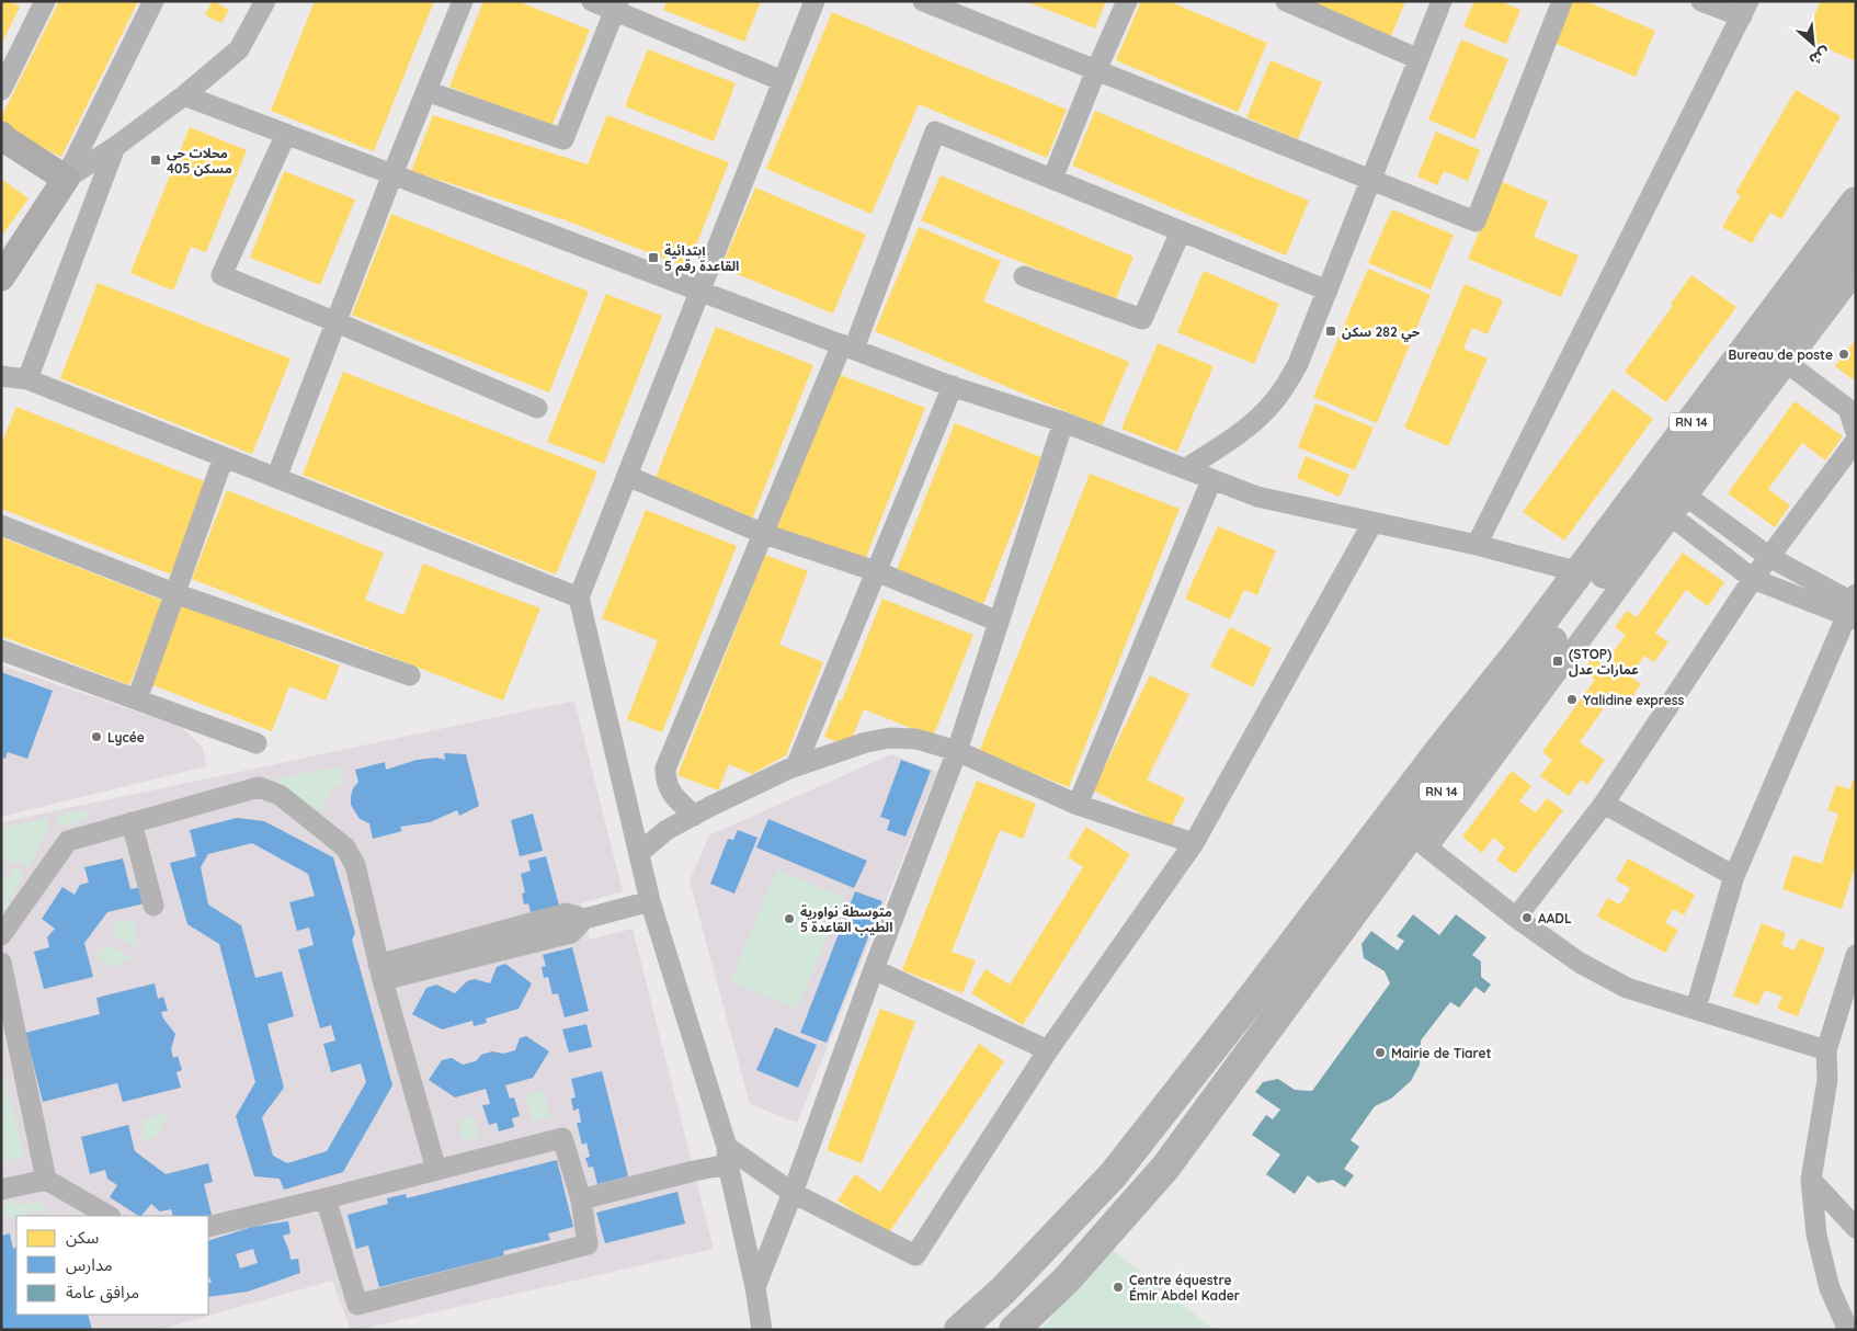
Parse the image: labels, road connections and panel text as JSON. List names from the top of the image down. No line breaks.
{"streets":{"highway":["RN 14"]},"places":{"transit":["محلات حي 405 مسكن","إبتدائية القاعدة رقم 5","حي 282 سكن","(STOP) عمارات عدل"],"other":["Bureau de poste","Yalidine express","Lycée","AADL","متوسطة نواورية الطيب القاعدة 5","Mairie de Tiaret","Centre équestre Émir Abdel Kader"]},"legend":["سكن","مدارس","مرافق عامة"],"north":"bottom right"}
